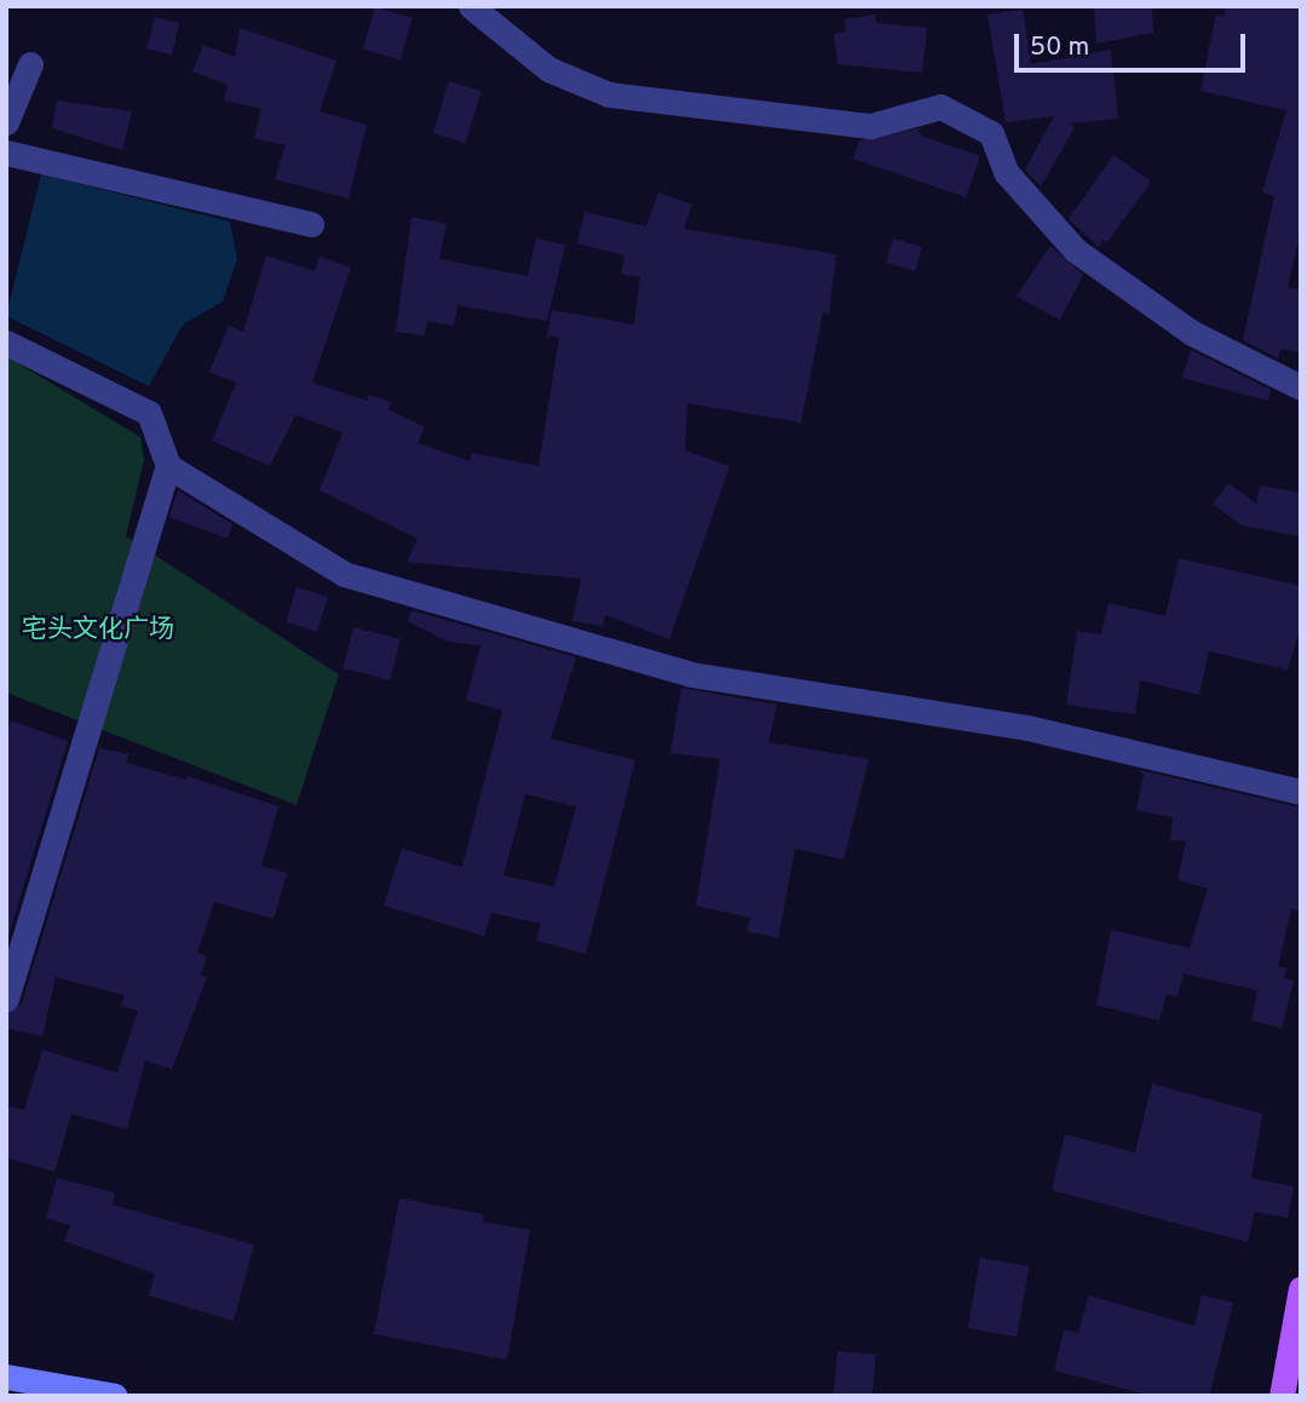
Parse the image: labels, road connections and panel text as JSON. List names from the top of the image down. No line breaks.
{"parks":["宅头文化广场"],"scale_bar":"50 m"}
